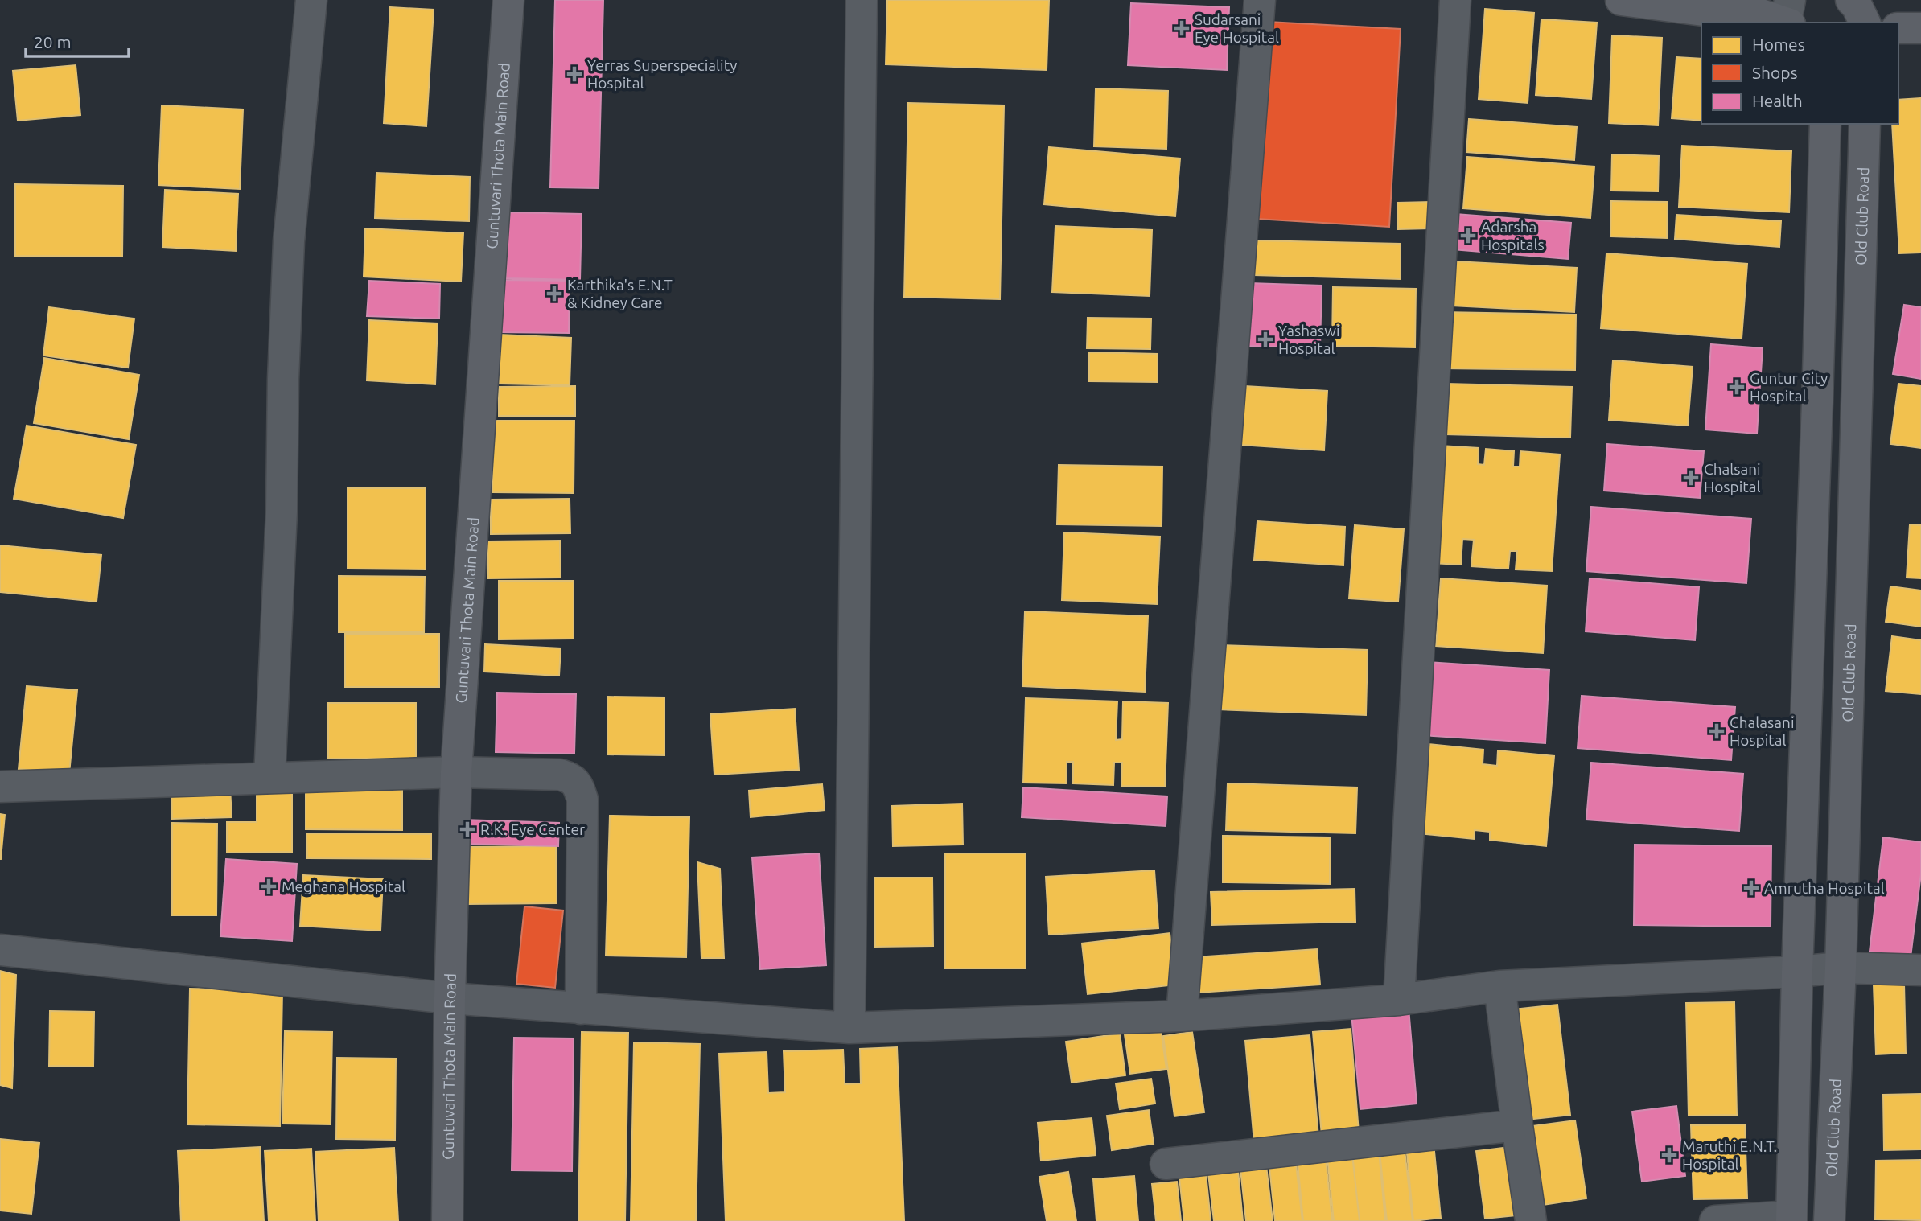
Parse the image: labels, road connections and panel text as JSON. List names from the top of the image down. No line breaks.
{"streets":{"street":["Guntuvari Thota Main Road","Old Club Road"]},"places":{"health":["Sudarsani Eye Hospital","Yerras Superspeciality Hospital","Adarsha Hospitals","Karthika's E.N.T & Kidney Care","Yashaswi Hospital","Guntur City Hospital","Chalsani Hospital","Chalasani Hospital","R.K. Eye Center","Meghana Hospital","Amrutha Hospital","Maruthi E.N.T. Hospital"]},"legend":["Homes","Shops","Health"],"scale_bar":"20 m"}
